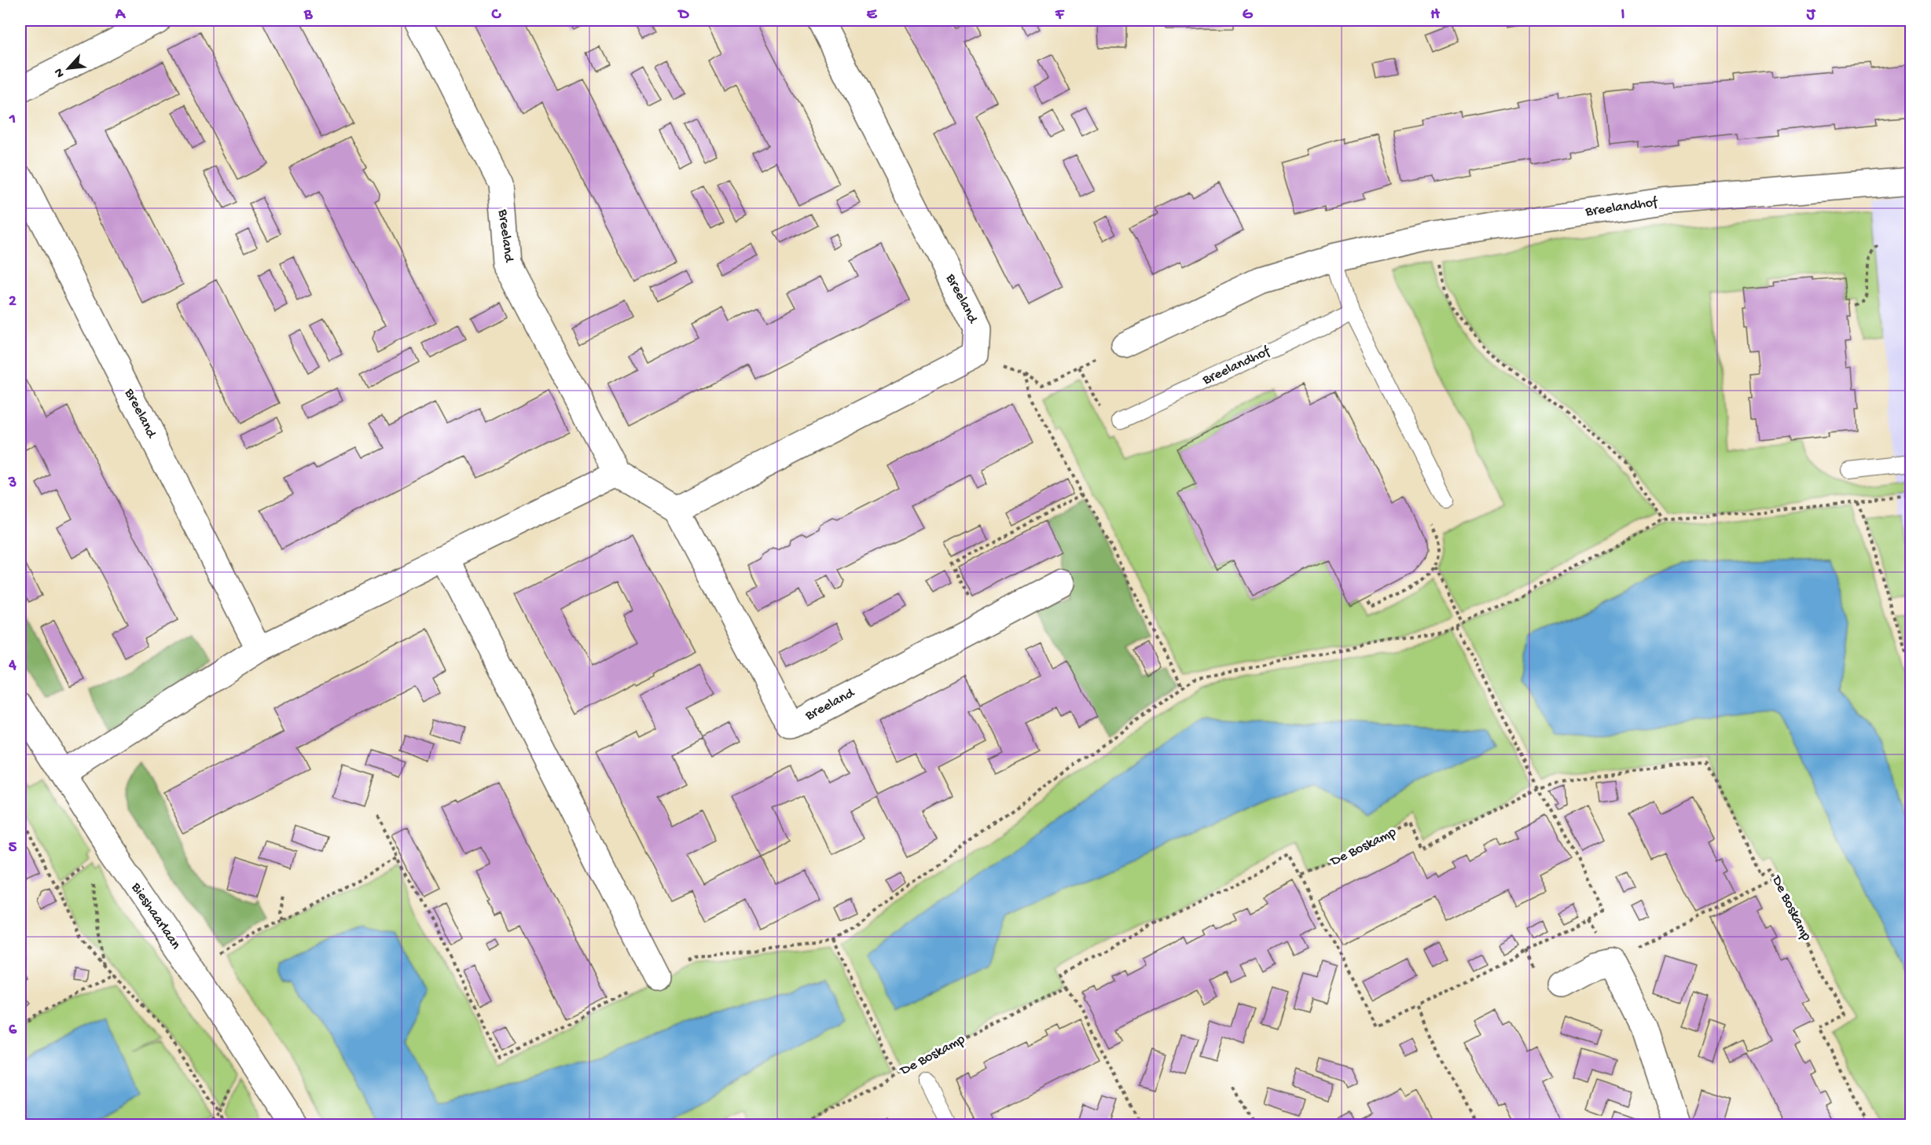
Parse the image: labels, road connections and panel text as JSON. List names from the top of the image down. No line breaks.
{"streets":{"street":["Breelandhof","Breeland","Bieshaarlaan"],"lane":["De Boskamp"]},"north":"bottom left","grid":{"columns":["A","B","C","D","E","F","G","H","I","J"],"rows":["1","2","3","4","5","6"]}}
